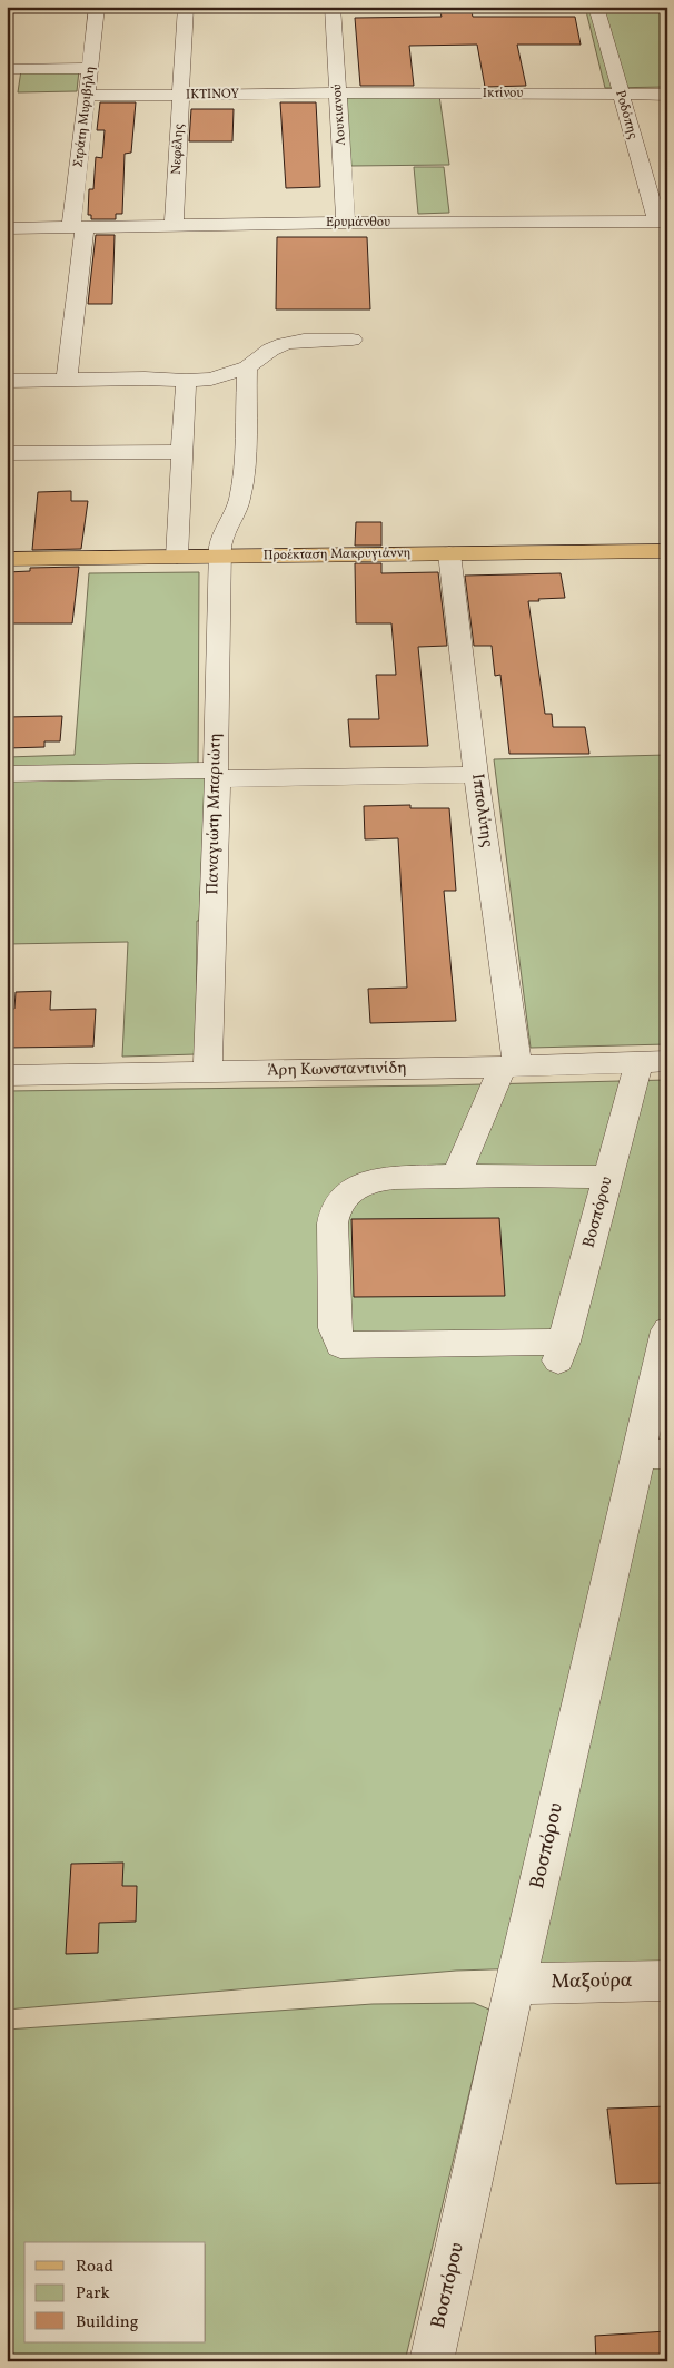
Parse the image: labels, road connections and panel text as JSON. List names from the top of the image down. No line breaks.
{"streets":{"main road":["Προέκταση Μακρυγιάννη"],"street":["Ικτίνου","ΙΚΤΙΝΟΥ","Λουκιανού","Ροδόπης","Στράτη Μυριβήλη","Νεφέλης","Ερυμάνθου","Ιππολύτης","Παναγιώτη Μπαριώτη","Άρη Κωνσταντινίδη","Βοσπόρου","Μαξούρα"]},"crossings":[["Ικτίνου","ΙΚΤΙΝΟΥ"],["Ικτίνου","Λουκιανού"],["Ικτίνου","Ροδόπης"],["ΙΚΤΙΝΟΥ","Λουκιανού"],["ΙΚΤΙΝΟΥ","Στράτη Μυριβήλη"],["ΙΚΤΙΝΟΥ","Νεφέλης"],["Λουκιανού","Ερυμάνθου"],["Ροδόπης","Ερυμάνθου"],["Στράτη Μυριβήλη","Ερυμάνθου"],["Νεφέλης","Ερυμάνθου"],["Προέκταση Μακρυγιάννη","Ιππολύτης"],["Προέκταση Μακρυγιάννη","Παναγιώτη Μπαριώτη"],["Ιππολύτης","Άρη Κωνσταντινίδη"],["Παναγιώτη Μπαριώτη","Άρη Κωνσταντινίδη"],["Άρη Κωνσταντινίδη","Βοσπόρου"],["Βοσπόρου","Μαξούρα"]],"legend":["Road","Park","Building"]}
